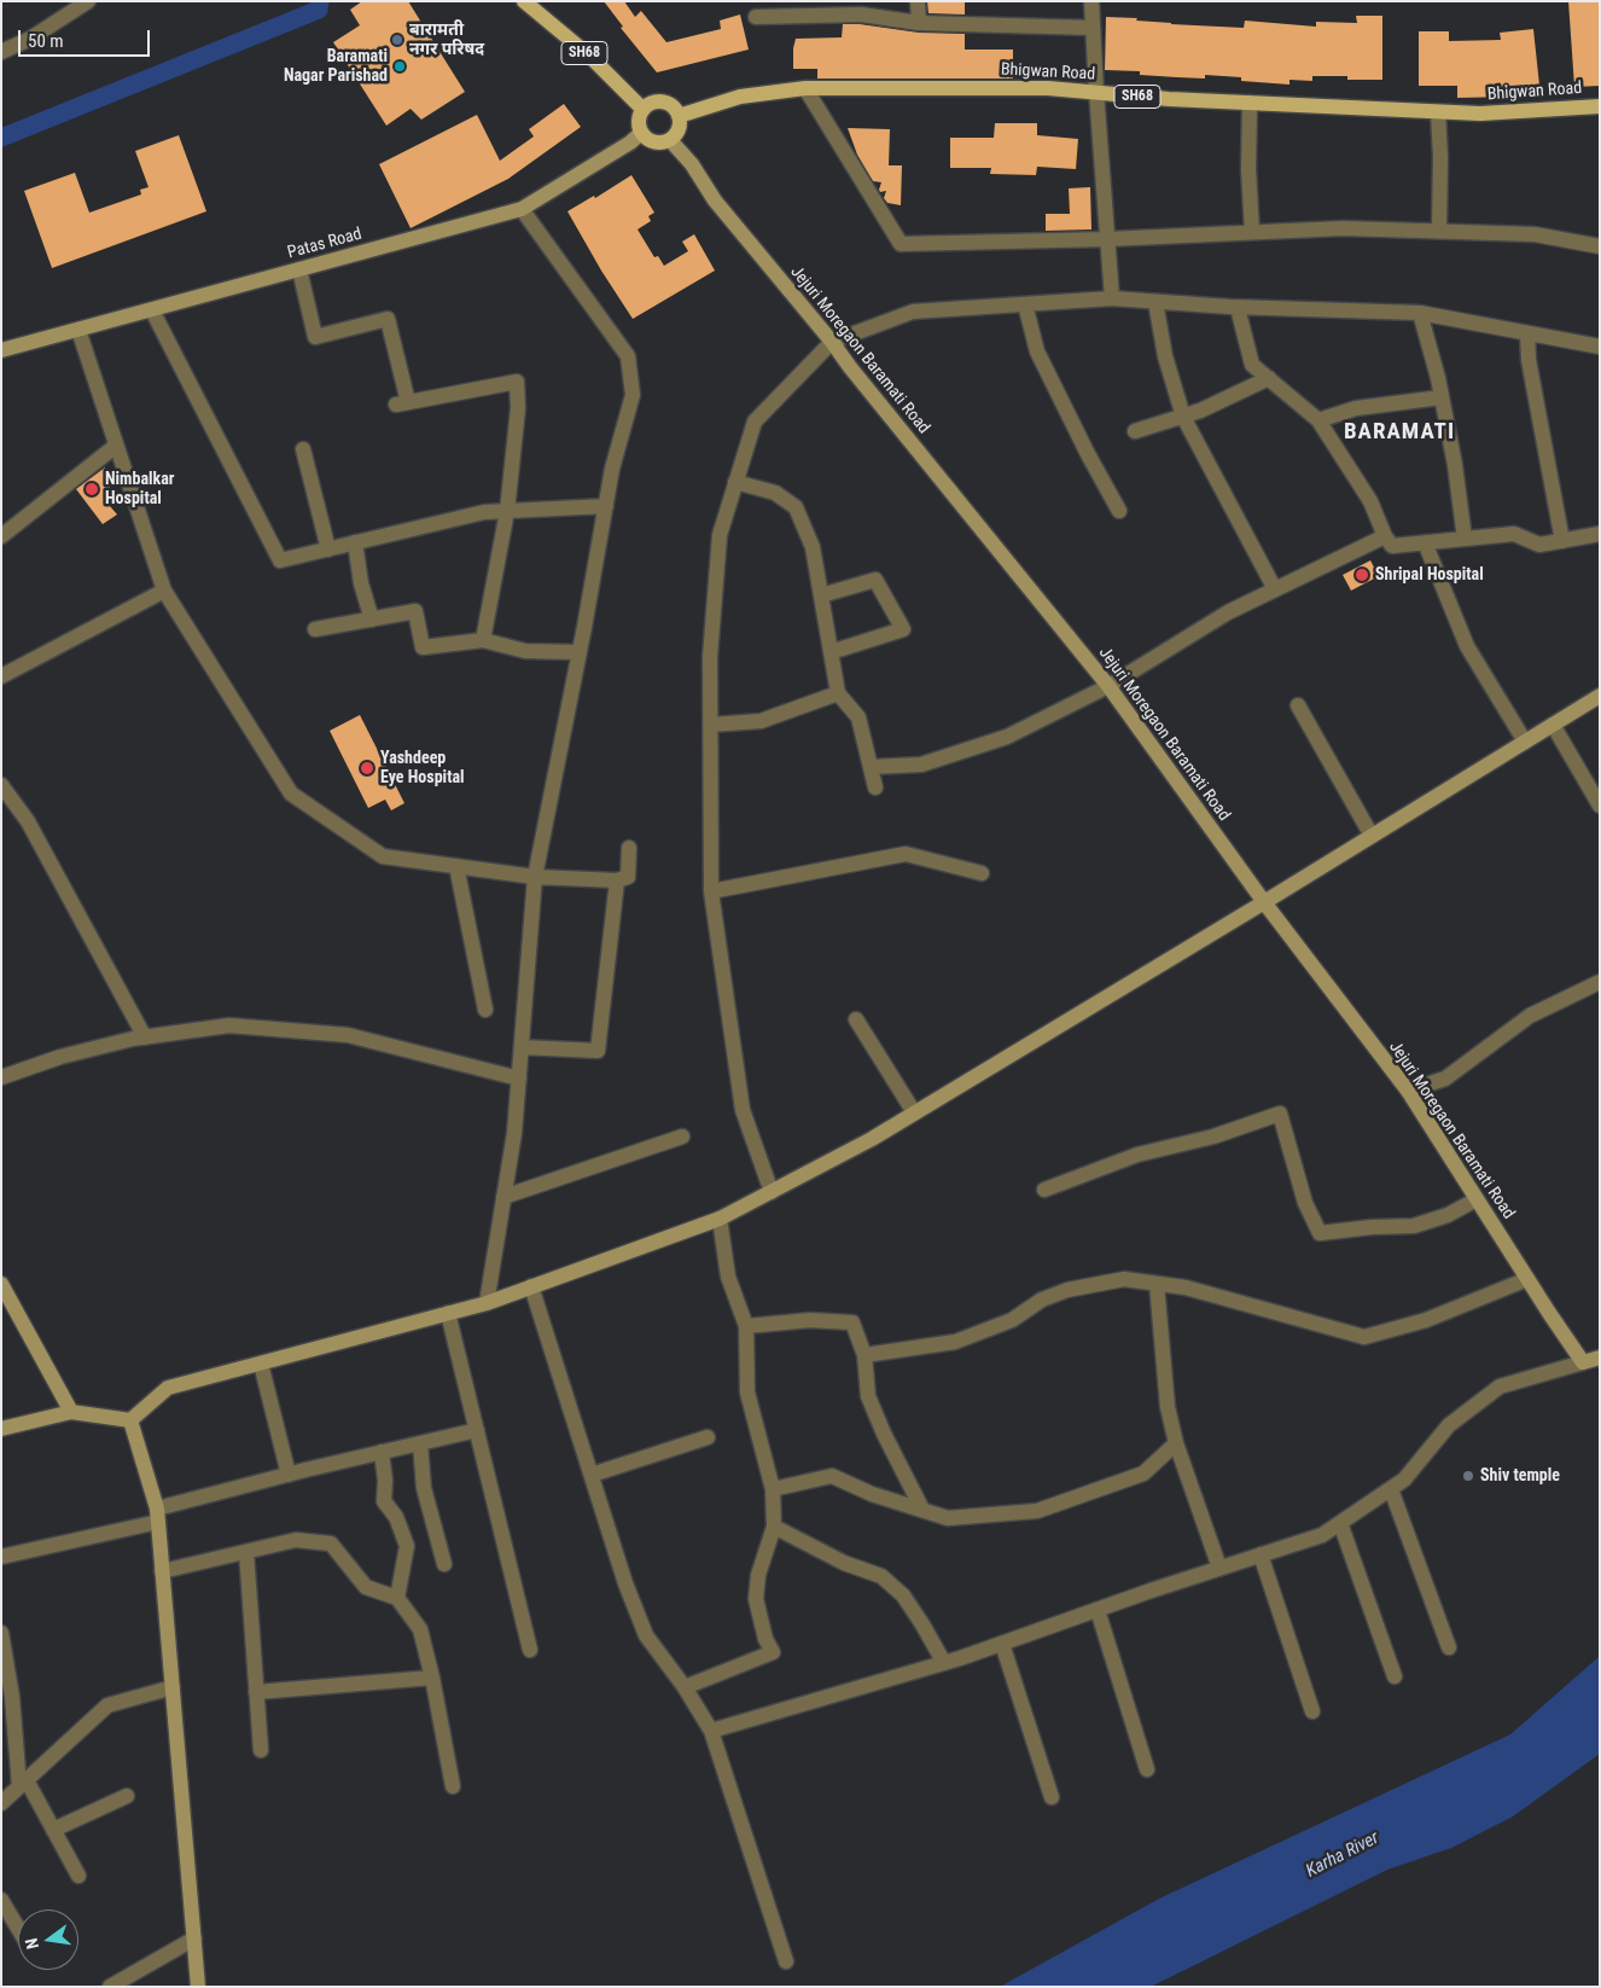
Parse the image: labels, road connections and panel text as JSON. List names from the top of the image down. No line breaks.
{"streets":{"main road":["SH68","Bhigwan Road"],"street":["Patas Road","Jejuri Moregaon Baramati Road"]},"crossings":[["SH68","Bhigwan Road"],["SH68","Patas Road"],["SH68","Jejuri Moregaon Baramati Road"],["Bhigwan Road","Patas Road"],["Bhigwan Road","Jejuri Moregaon Baramati Road"],["Patas Road","Jejuri Moregaon Baramati Road"]],"districts":["BARAMATI"],"water":["Karha River"],"places":["बारामती नगर परिषद","Baramati Nagar Parishad","Nimbalkar Hospital","Shripal Hospital","Yashdeep Eye Hospital","Shiv temple"],"scale_bar":"50 m","north":"left"}
